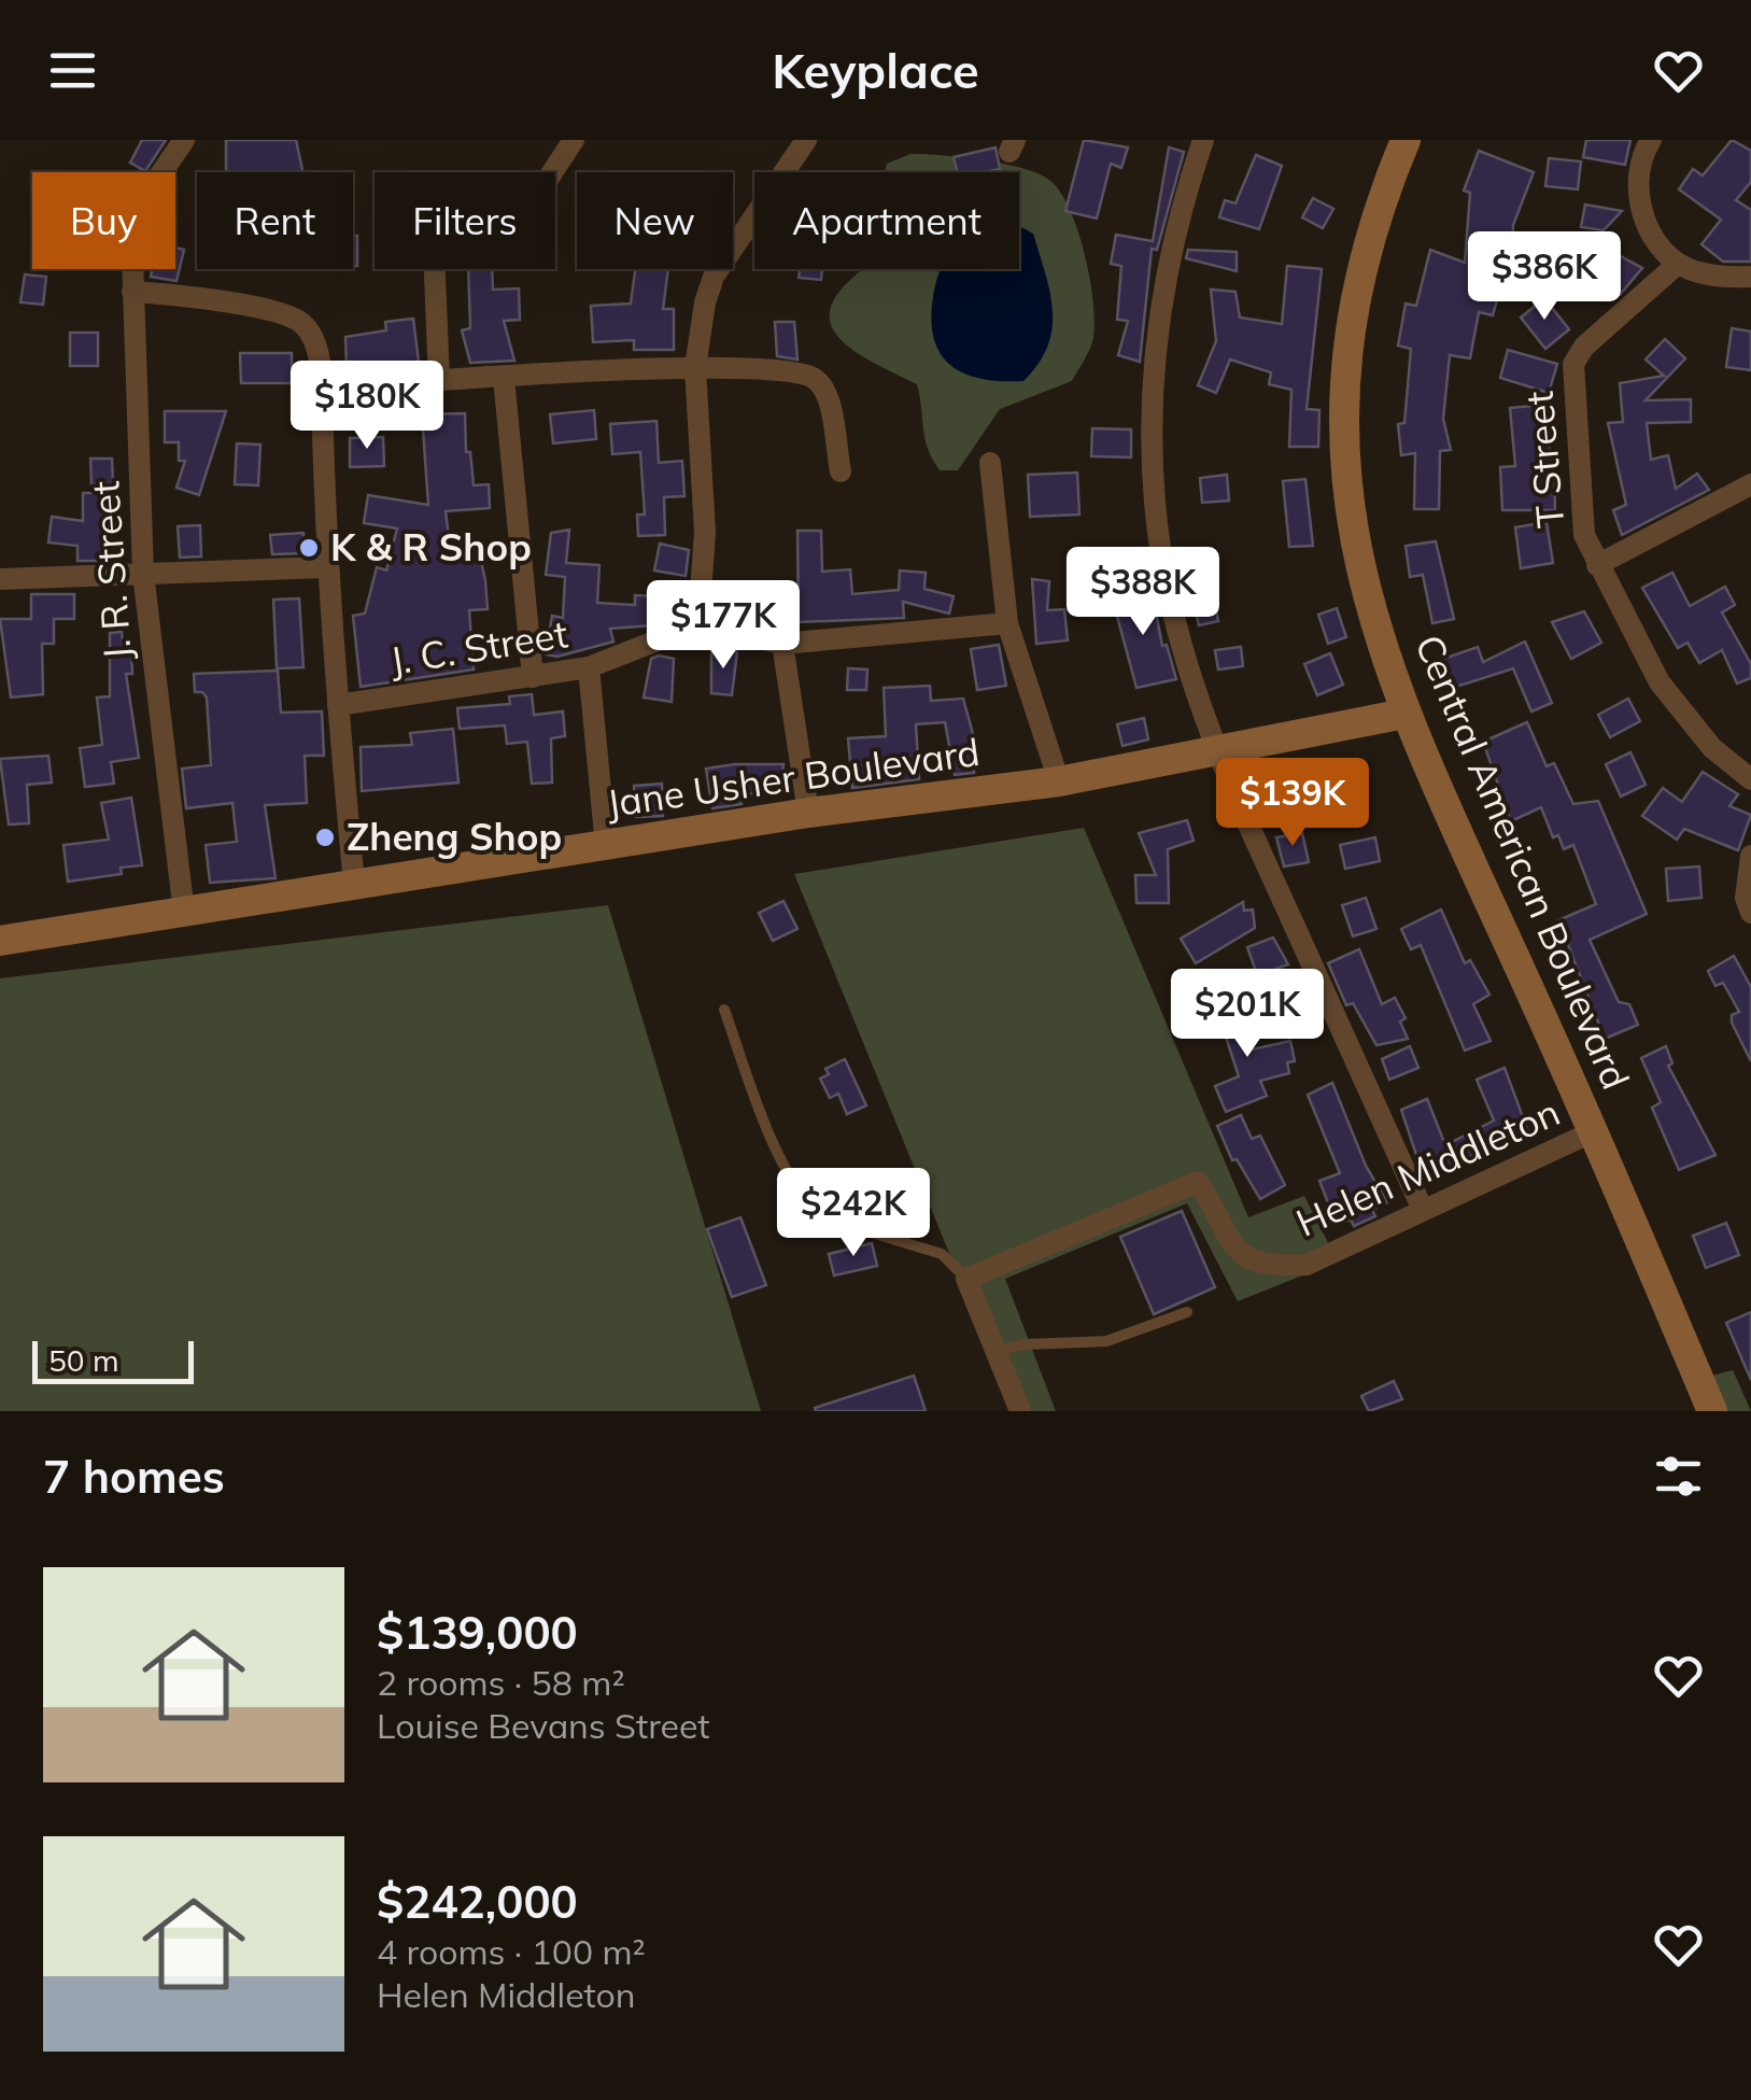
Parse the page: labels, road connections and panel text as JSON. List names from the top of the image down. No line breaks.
{"streets":{"street":["T Street","J. R. Street","J. C. Street","Jane Usher Boulevard","Central American Boulevard","Helen Middleton"]},"crossings":[["J. R. Street","Jane Usher Boulevard"],["Jane Usher Boulevard","Central American Boulevard"],["Central American Boulevard","Helen Middleton"]],"places":["K & R Shop","Zheng Shop"],"scale_bar":"50 m","page":{"header":"Keyplace","chip":["Buy","Rent","Filters","New","Apartment"],"price":["$386K","$180K","$388K","$177K","$139K","$201K","$242K"],"scale":"50 m","heading":"7 homes","list":[{"name":"$139,000","note":"2 rooms · 58 m² · Louise Bevans Street"},{"name":"$242,000","note":"4 rooms · 100 m² · Helen Middleton"}]}}
